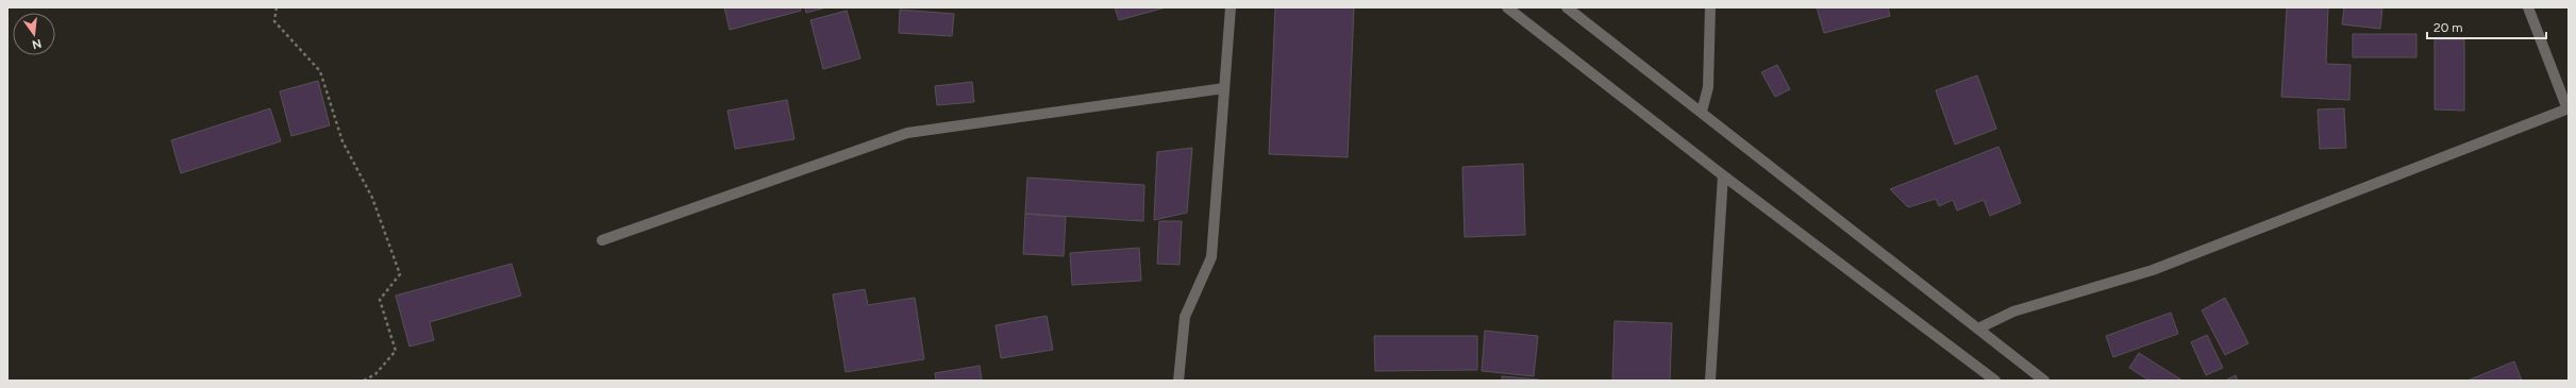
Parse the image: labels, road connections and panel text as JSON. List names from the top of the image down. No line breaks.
{"scale_bar":"20 m","north":"bottom"}
